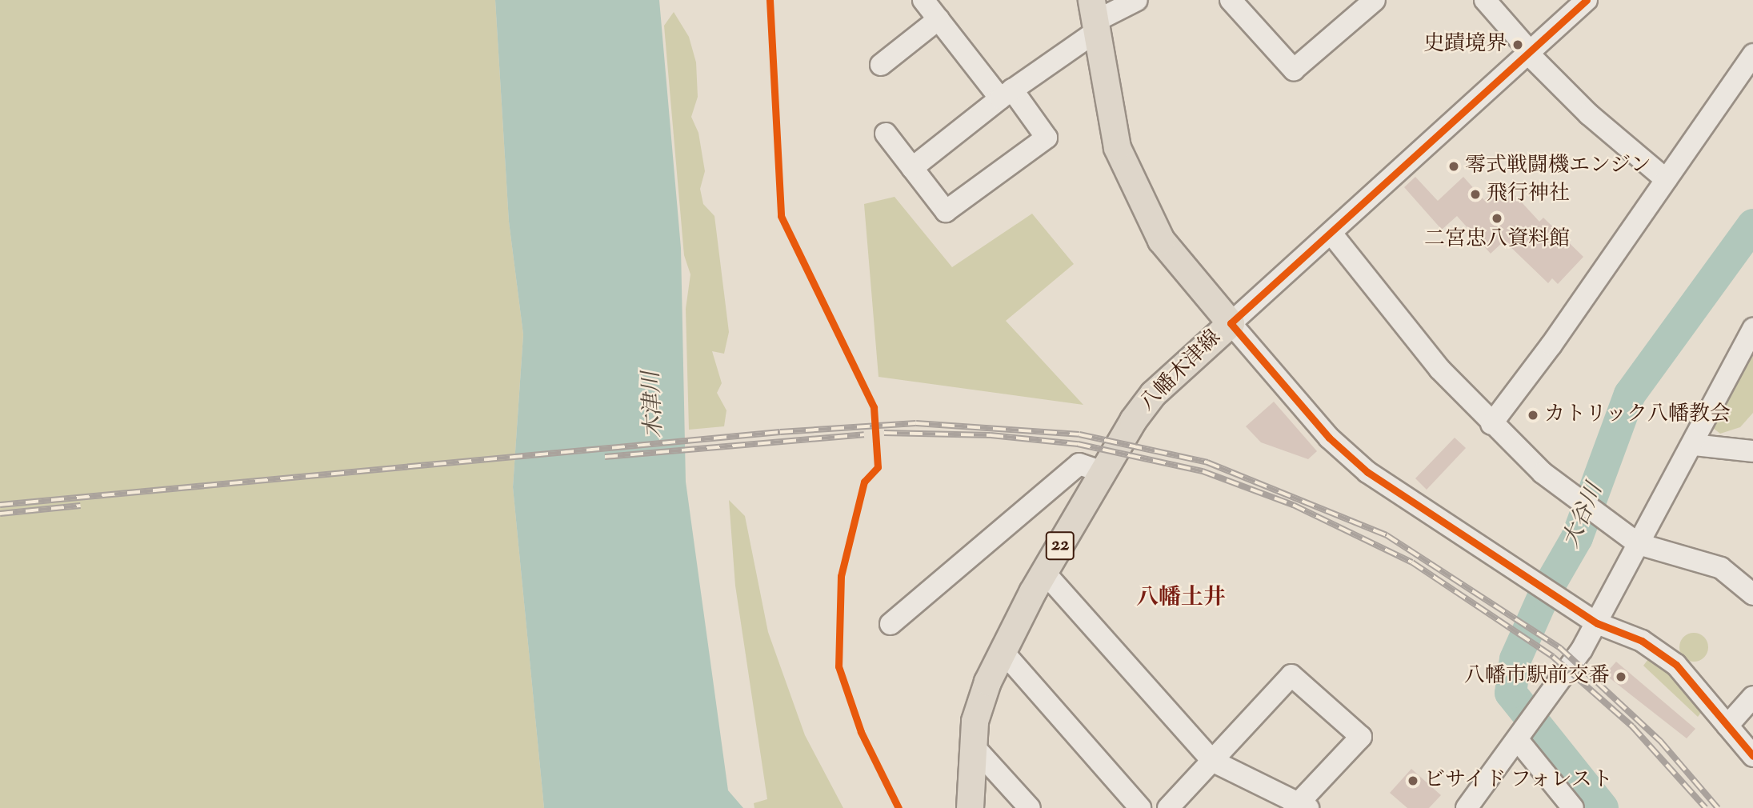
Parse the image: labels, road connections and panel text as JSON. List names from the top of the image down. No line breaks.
{"streets":{"main road":["八幡木津線","22"]},"districts":["八幡土井"],"water":["木津川","大谷川"],"places":["史蹟境界","零式戦闘機エンジン","飛行神社","二宮忠八資料館","カトリック八幡教会","八幡市駅前交番","ビサイド フォレスト"]}
